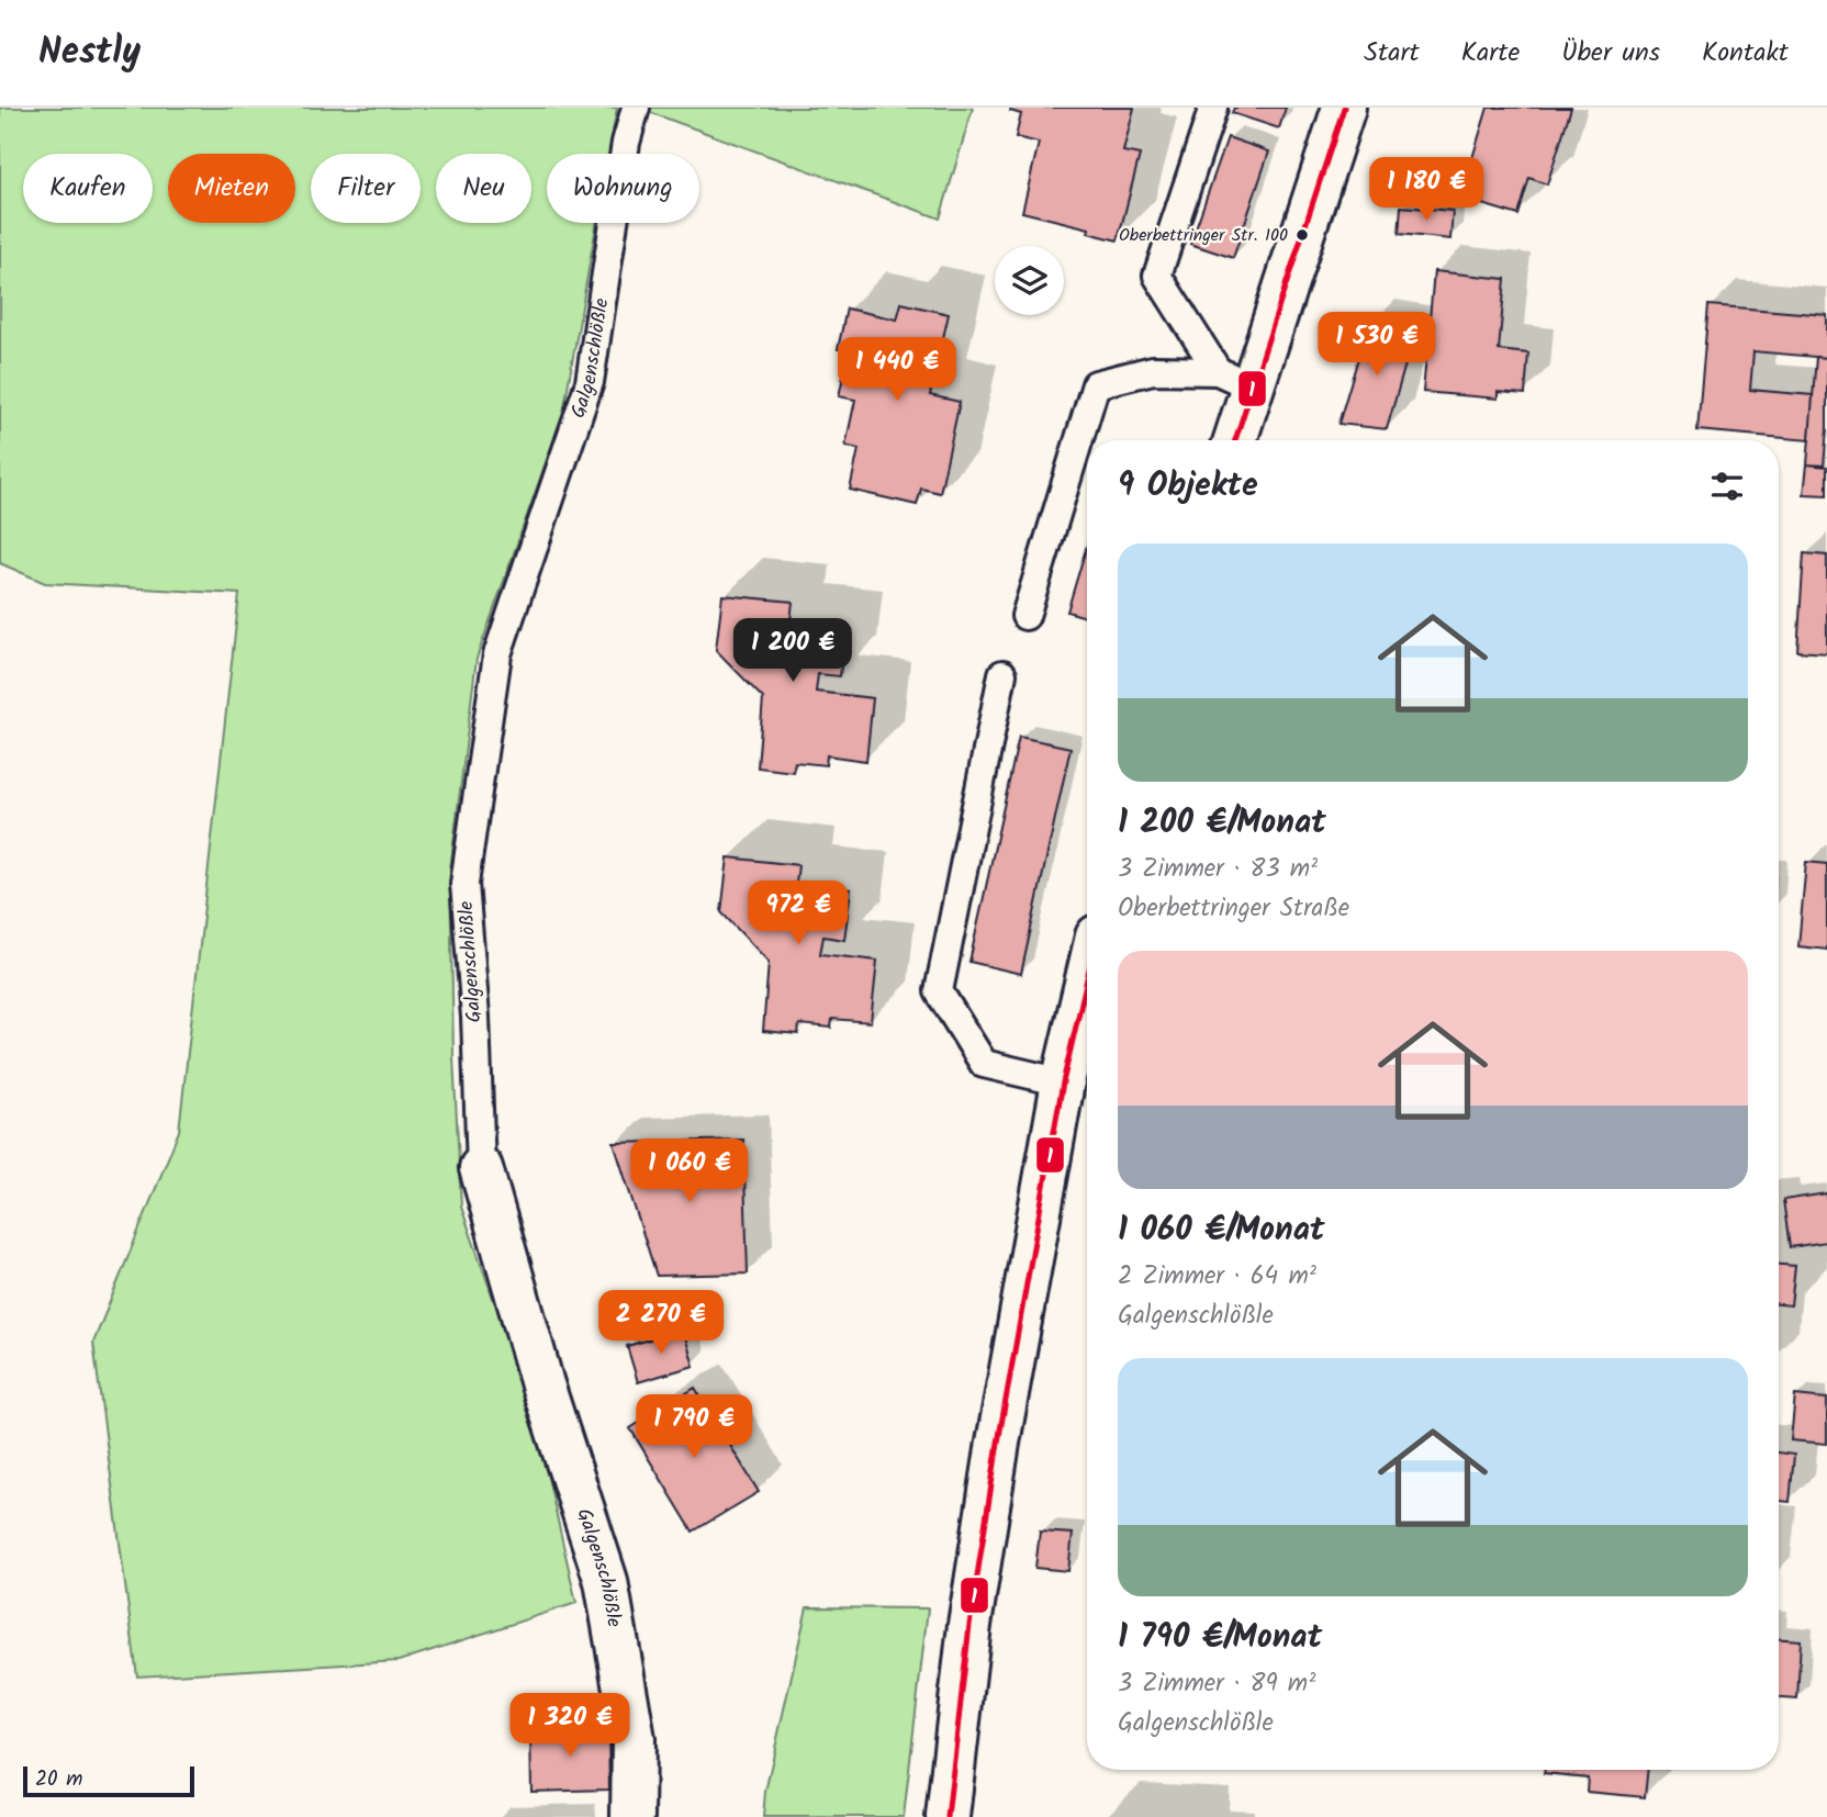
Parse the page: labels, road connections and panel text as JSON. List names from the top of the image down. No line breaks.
{"streets":{"street":["Galgenschlößle"]},"places":["Oberbettringer Str. 100"],"lines":["transit line 1"],"scale_bar":"20 m","page":{"header":"Nestly","nav":["Start","Karte","Über uns","Kontakt"],"chip":["Kaufen","Mieten","Filter","Neu","Wohnung"],"price":["1 180 €","1 530 €","1 440 €","1 200 €","972 €","1 060 €","2 270 €","1 790 €","1 320 €"],"heading":"9 Objekte","list":[{"name":"1 200 €/Monat","note":"3 Zimmer · 83 m² · Oberbettringer Straße"},{"name":"1 060 €/Monat","note":"2 Zimmer · 64 m² · Galgenschlößle"},{"name":"1 790 €/Monat","note":"3 Zimmer · 89 m² · Galgenschlößle"}],"scale":"20 m"}}
